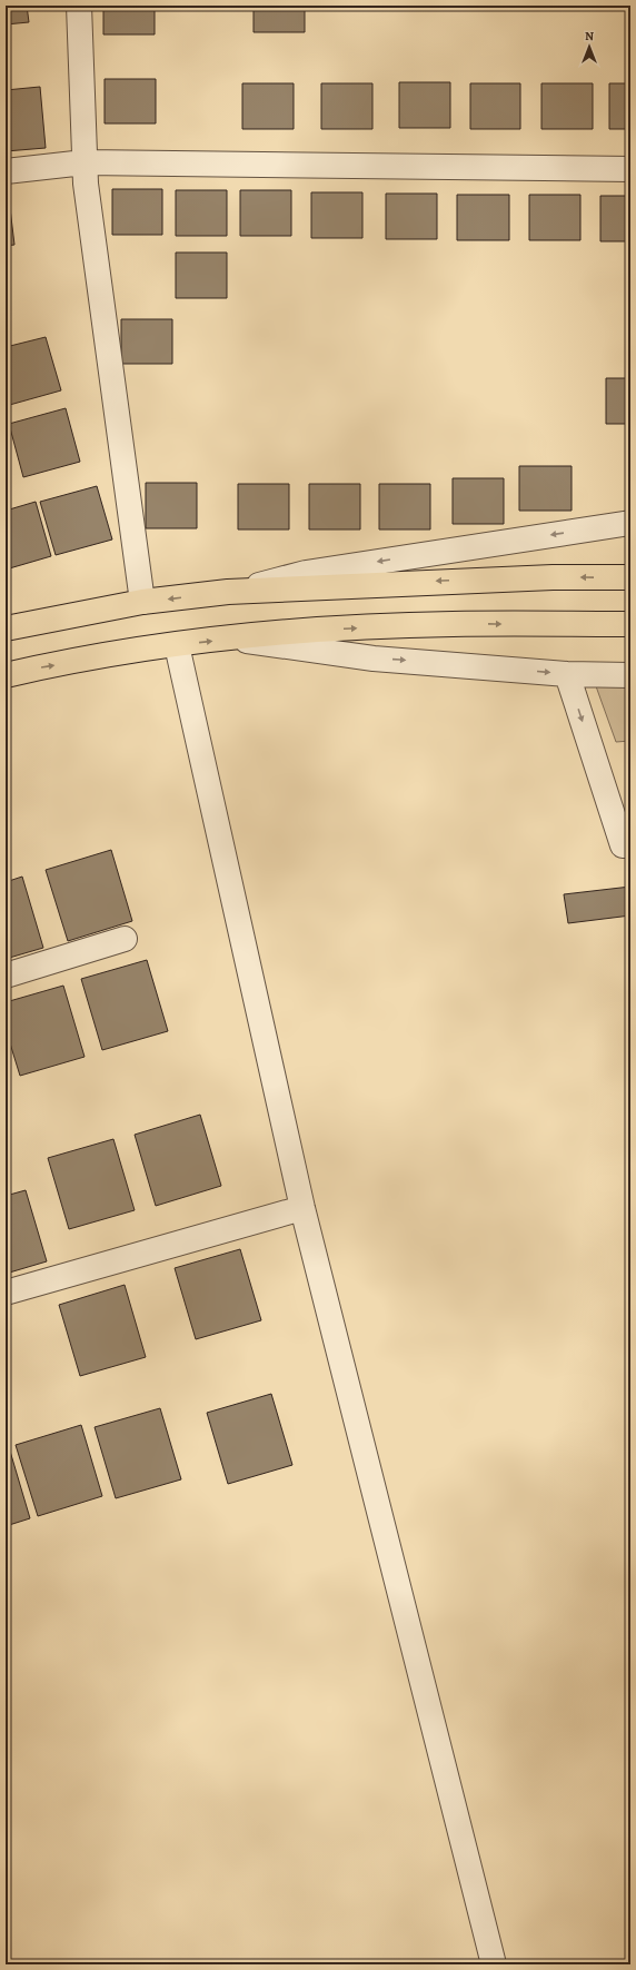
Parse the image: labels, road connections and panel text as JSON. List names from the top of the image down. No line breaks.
{"north":"top"}
